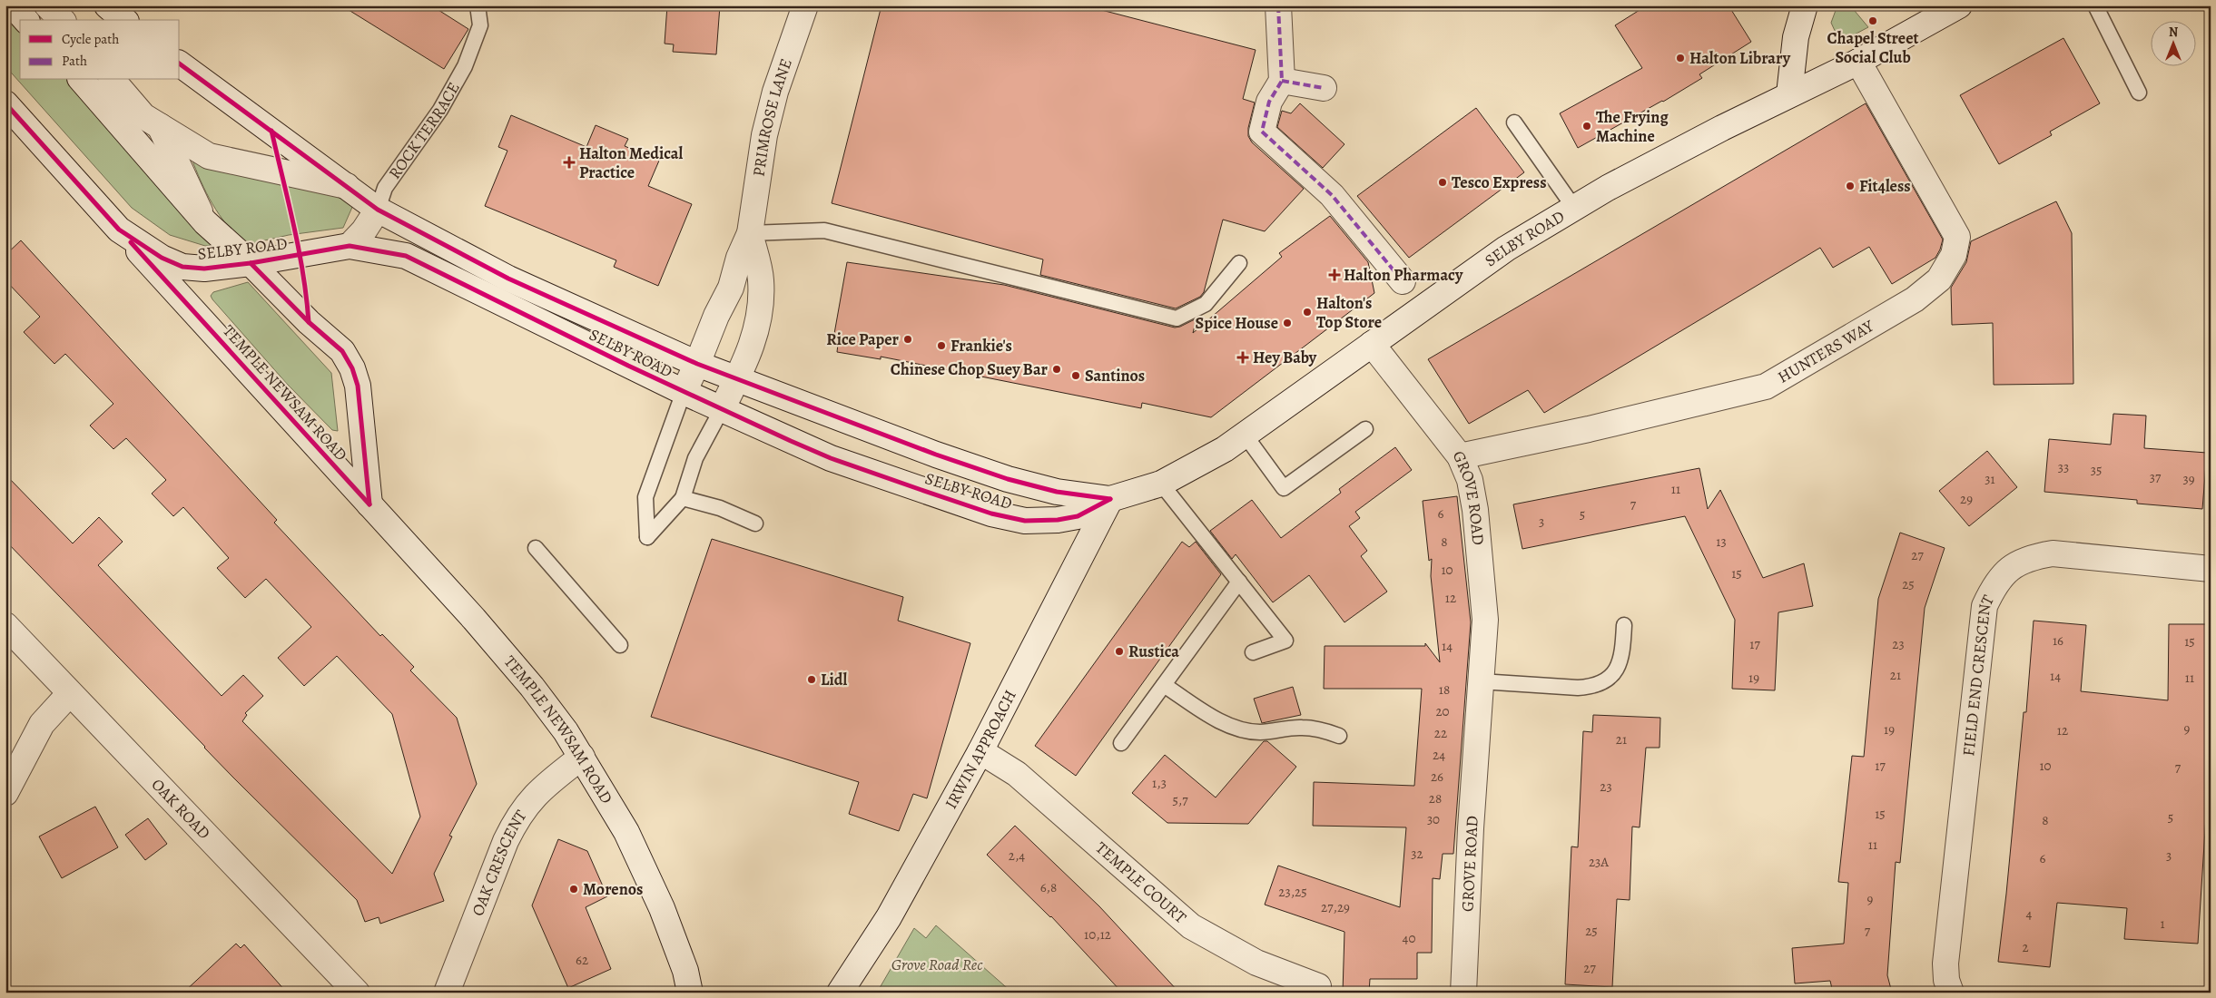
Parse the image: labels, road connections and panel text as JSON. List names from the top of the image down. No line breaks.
{"streets":{"street":["PRIMROSE LANE","ROCK TERRACE","SELBY ROAD","HUNTERS WAY","TEMPLE NEWSAM ROAD","GROVE ROAD","FIELD END CRESCENT","IRWIN APPROACH","OAK ROAD","OAK CRESCENT","TEMPLE COURT"]},"crossings":[["PRIMROSE LANE","SELBY ROAD"],["ROCK TERRACE","SELBY ROAD"],["SELBY ROAD","HUNTERS WAY"],["SELBY ROAD","TEMPLE NEWSAM ROAD"],["SELBY ROAD","GROVE ROAD"],["SELBY ROAD","IRWIN APPROACH"],["HUNTERS WAY","GROVE ROAD"],["TEMPLE NEWSAM ROAD","OAK CRESCENT"],["IRWIN APPROACH","TEMPLE COURT"]],"parks":["Grove Road Rec"],"places":{"other":["Chapel Street Social Club","Halton Library","The Frying Machine","Tesco Express","Fit4less","Halton's Top Store","Spice House","Rice Paper","Frankie's","Chinese Chop Suey Bar","Santinos","Rustica","Lidl","Morenos"],"health":["Halton Medical Practice","Halton Pharmacy","Hey Baby"]},"house_numbers":["33","35","37","31","39","11","29","7","6","5","3","8","13","27","10","15","25","12","16","15","17","23","14","21","14","19","11","18","20","9","19","12","22","21","24","17","10","7","26","1,3","23","28","5,7","15","5","30","8","11","32","2,4","3","6","23A","6,8","23,25","9","27,29","4","1","25","7","10,12","40","2","62","27"],"legend":["Cycle path","Path"],"north":"top"}
